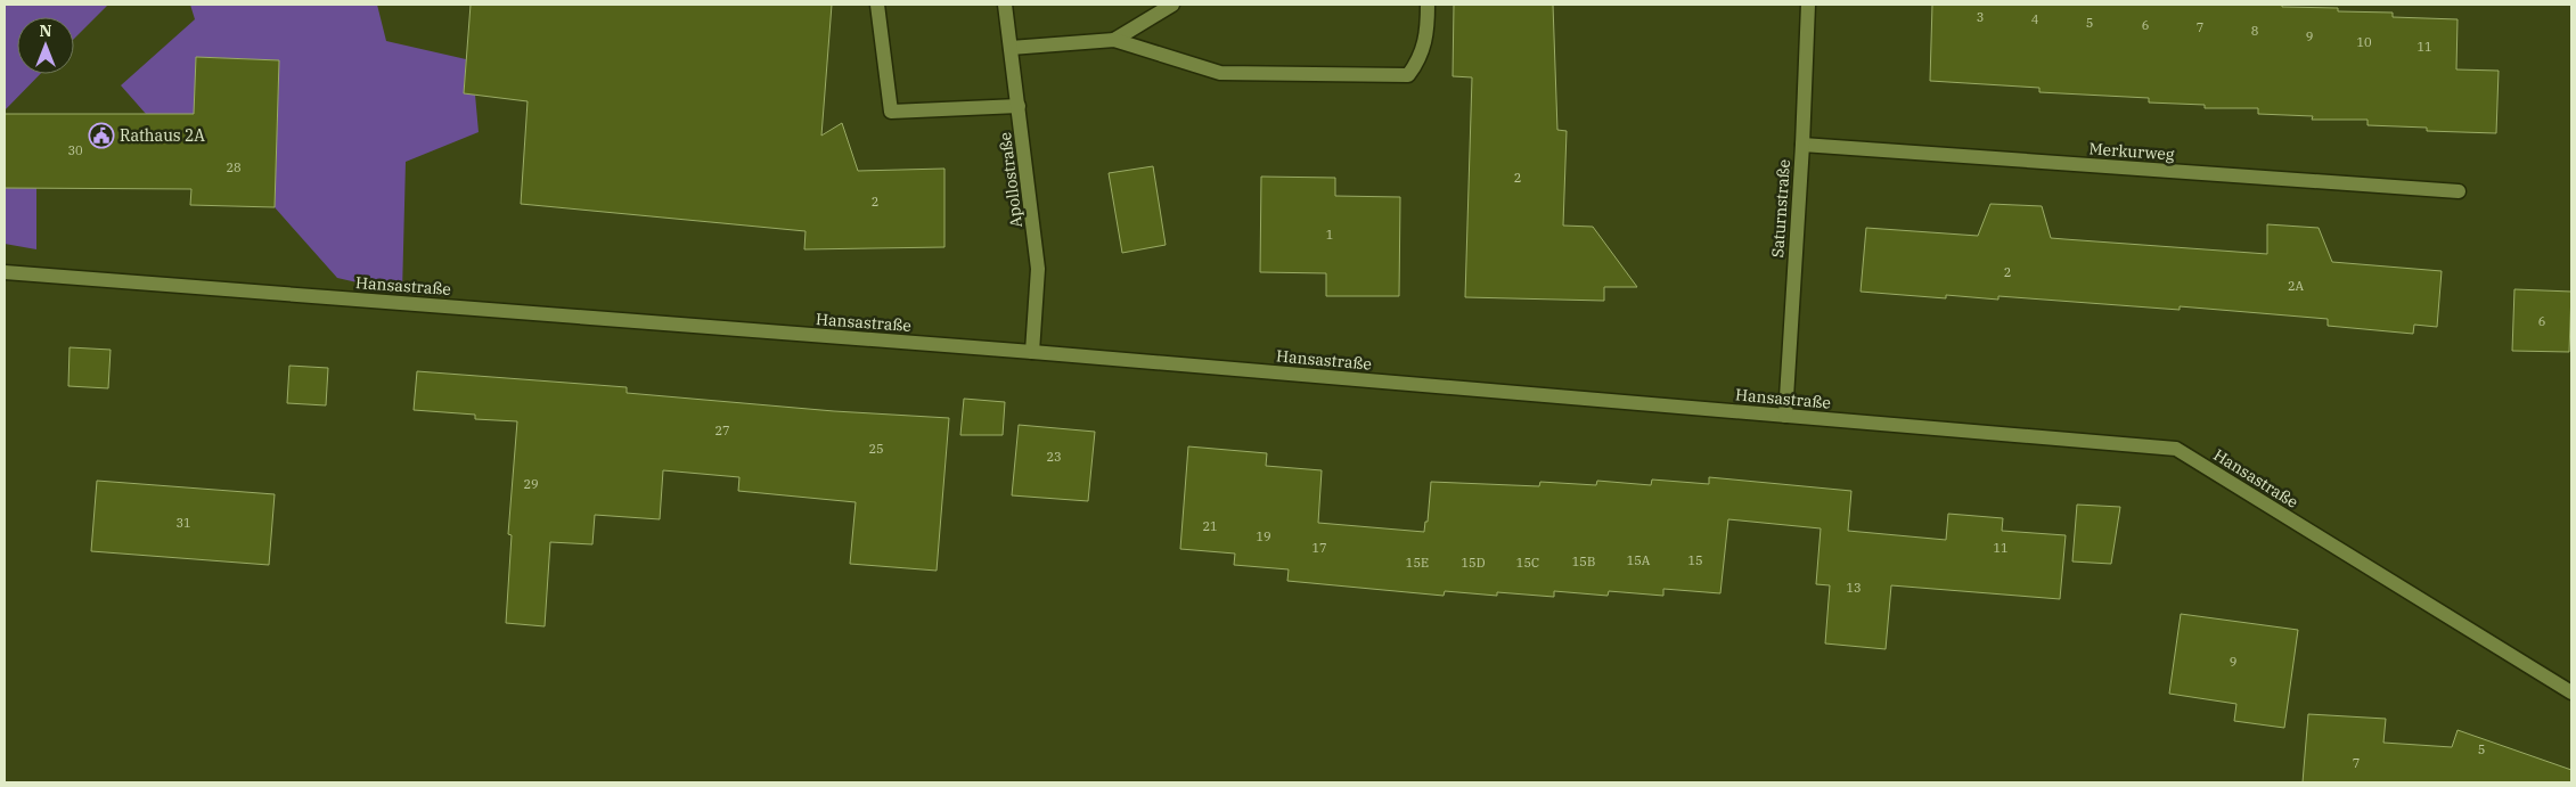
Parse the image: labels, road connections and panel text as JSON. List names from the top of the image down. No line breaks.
{"streets":{"street":["Merkurweg","Apollostraße","Saturnstraße","Hansastraße"]},"crossings":[["Merkurweg","Saturnstraße"],["Apollostraße","Hansastraße"],["Saturnstraße","Hansastraße"]],"places":{"public building":["Rathaus 2A"]},"house_numbers":["3","4","5","6","7","8","9","10","11","30","28","2","2","1","2","2A","6","27","25","23","29","31","21","19","17","11","15A","15","15B","15E","15D","15C","13","9","5","7"],"north":"top"}
